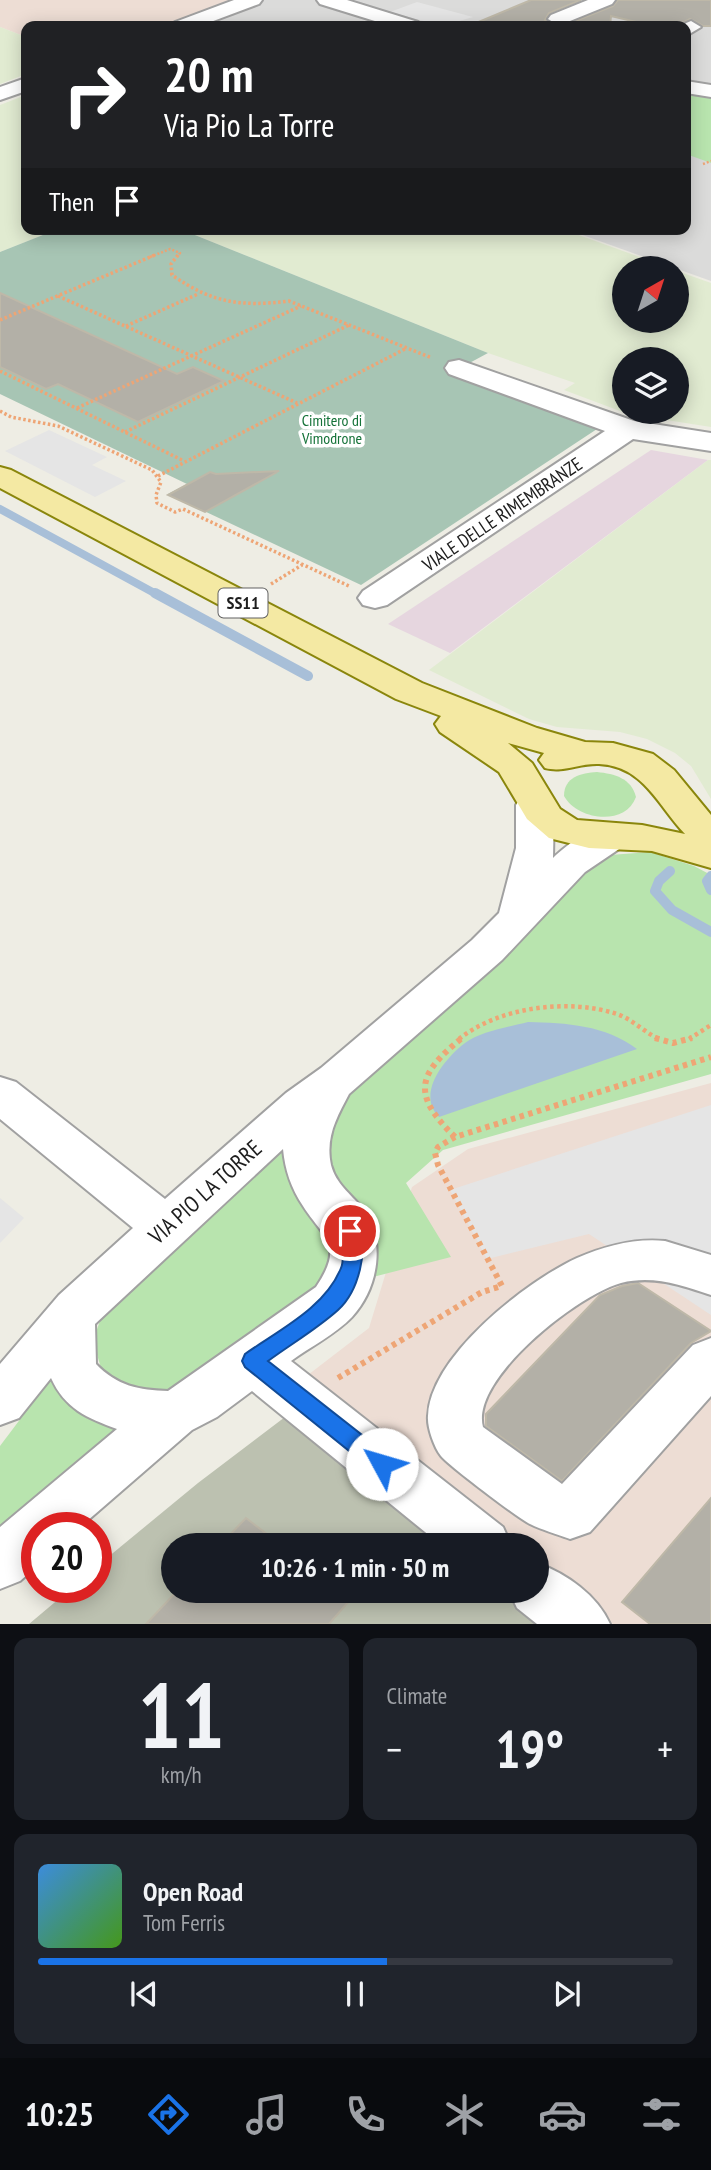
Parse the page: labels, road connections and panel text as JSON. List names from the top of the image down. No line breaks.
{"streets":{"main road":["SS11"],"street":["VIALE DELLE RIMEMBRANZE","VIA PIO LA TORRE"]},"crossings":[["SS11","VIA PIO LA TORRE"]],"parks":["Cimitero di Vimodrone"],"north":"top right","page":{"turn":["20 m","Via Pio La Torre"],"then":"Then","limit":"20","trip":"10:26 · 1 min · 50 m","tile":[["11","km/h"],"Climate"],"heat":["−","19°","+"],"song":["Open Road","Tom Ferris"],"tabs":"10:25"}}
